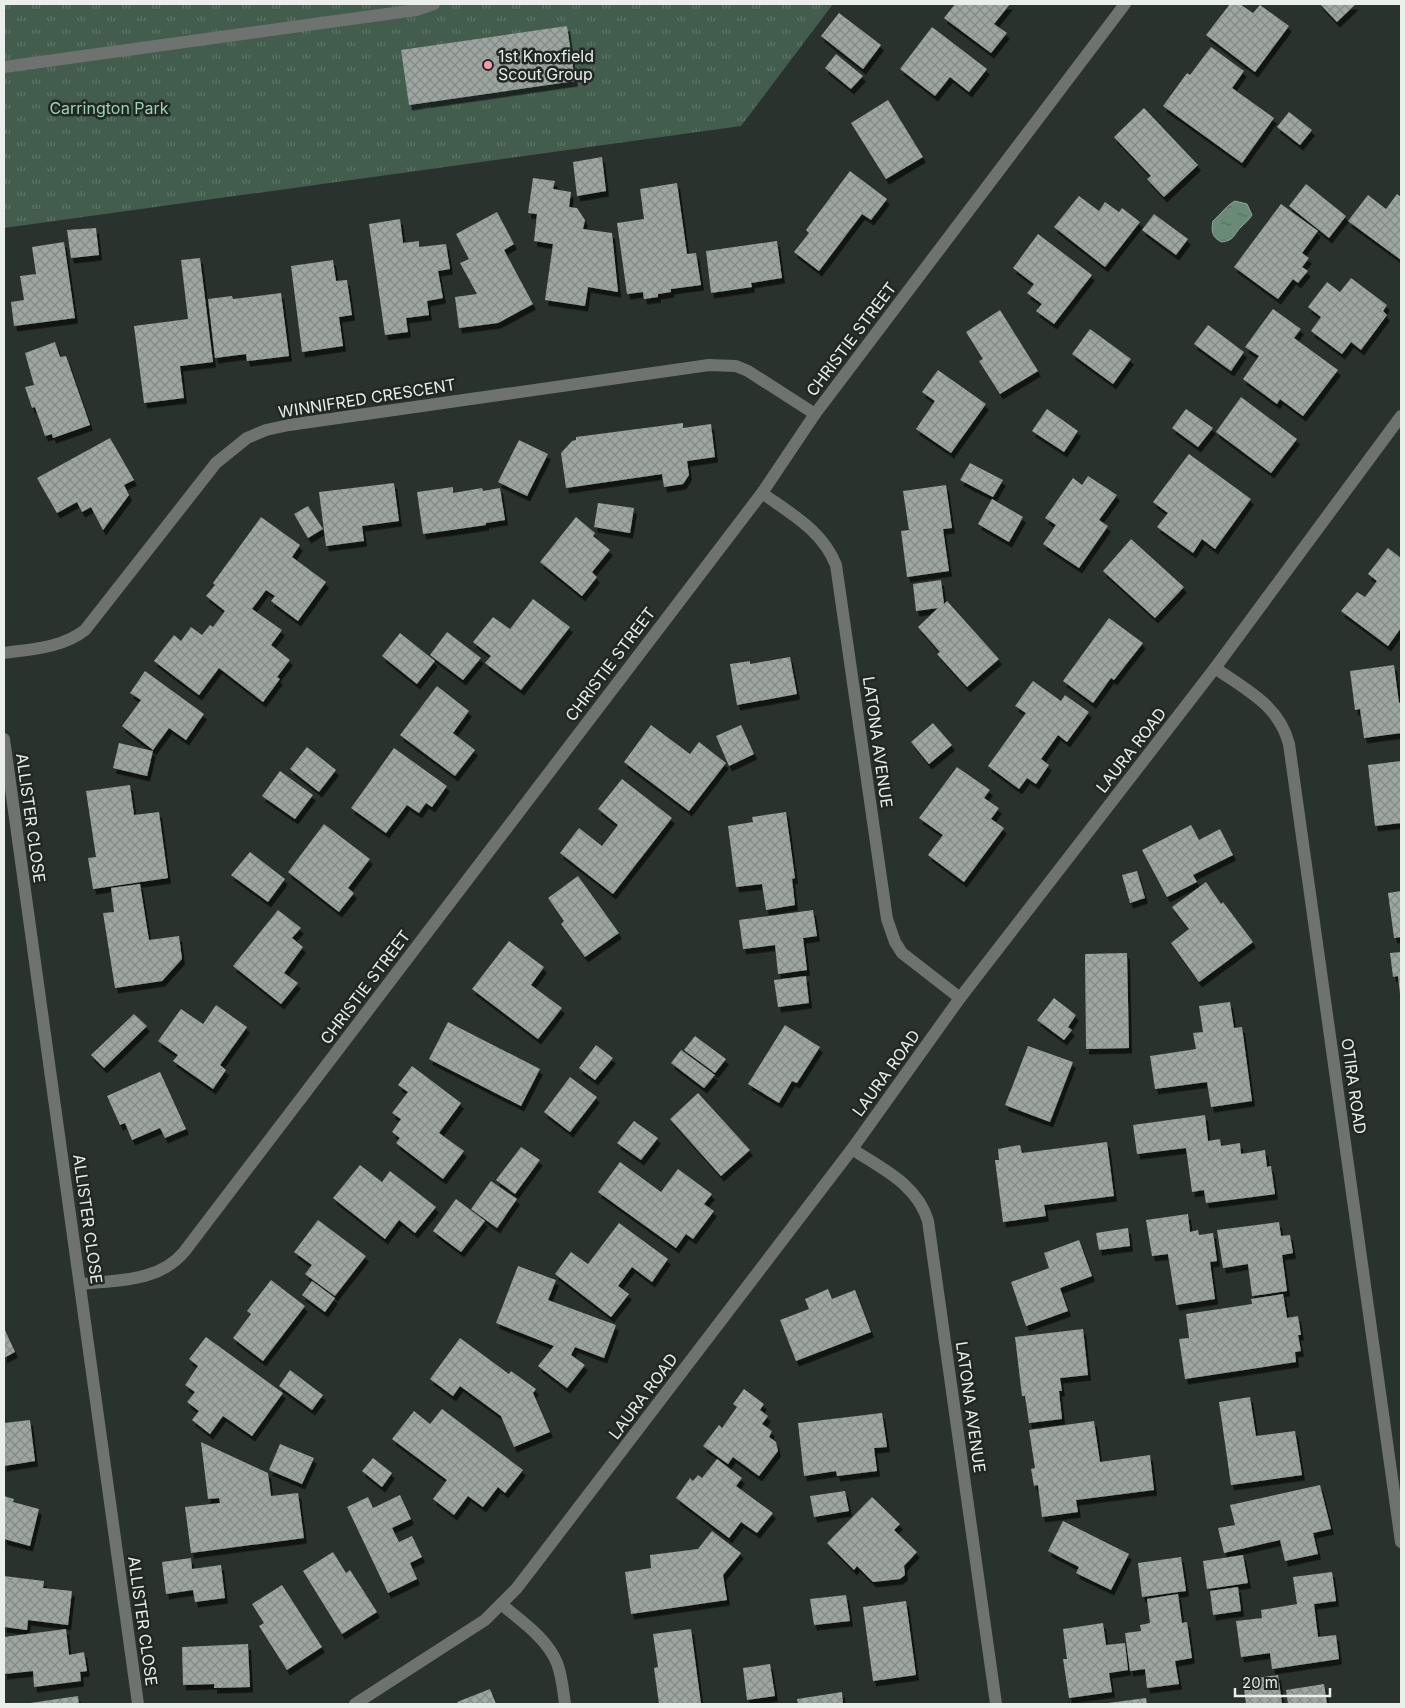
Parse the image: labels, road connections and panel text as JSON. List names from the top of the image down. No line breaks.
{"streets":{"street":["CHRISTIE STREET","WINNIFRED CRESCENT","LATONA AVENUE","LAURA ROAD","ALLISTER CLOSE","OTIRA ROAD"]},"crossings":[["CHRISTIE STREET","WINNIFRED CRESCENT"],["CHRISTIE STREET","LATONA AVENUE"],["CHRISTIE STREET","ALLISTER CLOSE"],["LATONA AVENUE","LAURA ROAD"],["LAURA ROAD","OTIRA ROAD"]],"parks":["Carrington Park"],"places":["1st Knoxfield Scout Group"],"scale_bar":"20 m"}
